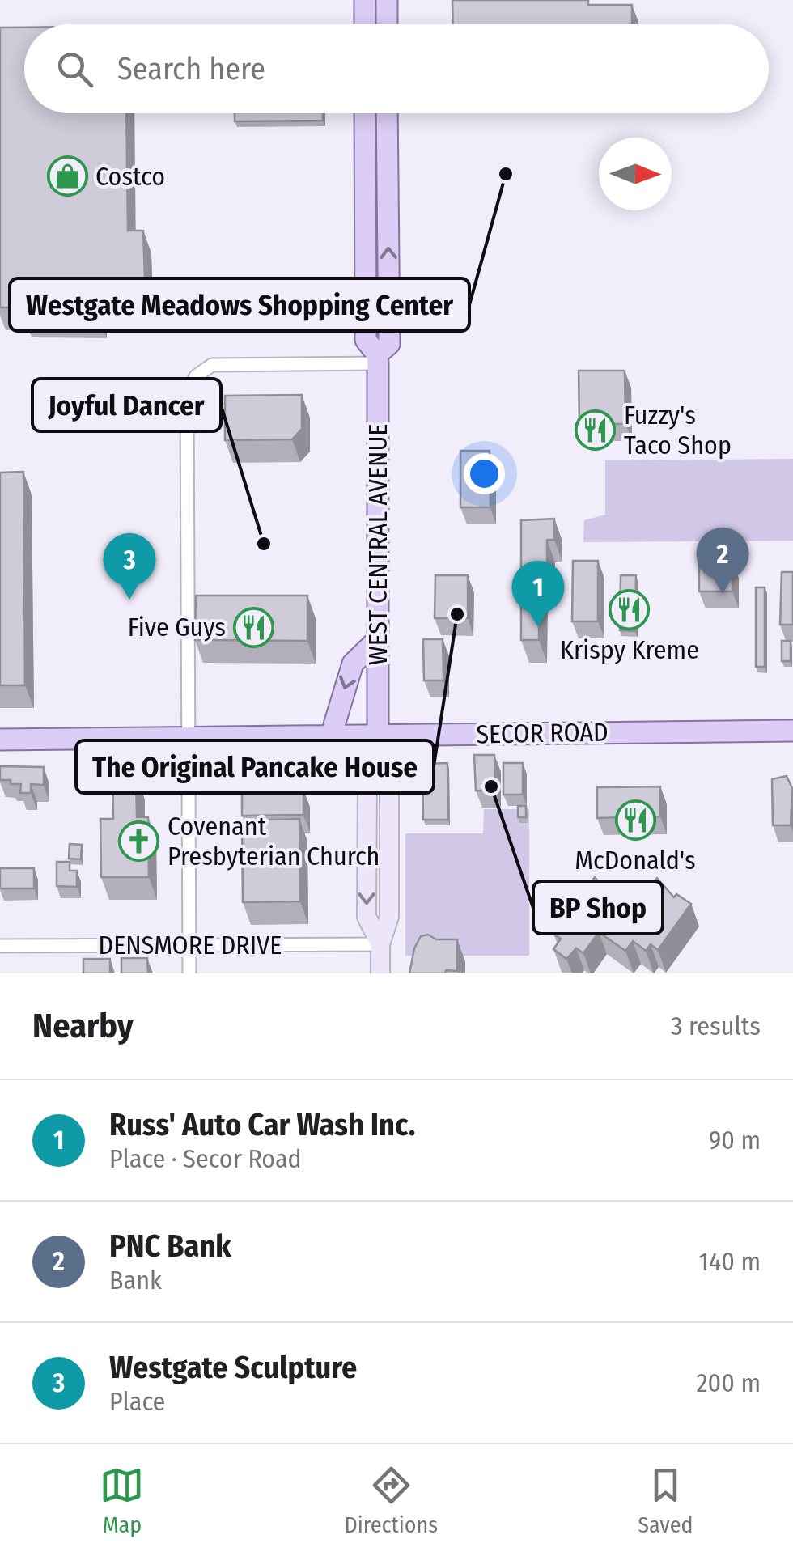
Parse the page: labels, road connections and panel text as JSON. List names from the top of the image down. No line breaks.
{"streets":{"main road":["WEST CENTRAL AVENUE","SECOR ROAD"],"street":["DENSMORE DRIVE"]},"crossings":[["WEST CENTRAL AVENUE","SECOR ROAD"],["WEST CENTRAL AVENUE","DENSMORE DRIVE"]],"places":{"other":["Westgate Meadows Shopping Center","Joyful Dancer","The Original Pancake House","BP Shop"],"shop":["Costco"],"restaurant":["Fuzzy's Taco Shop","Krispy Kreme","Five Guys","McDonald's"],"church":["Covenant Presbyterian Church"]},"north":"right","page":{"search":"Search here","pins":["2","3","1"],"heading":["Nearby","3 results"],"list":[{"mark":"1","name":"Russ' Auto Car Wash Inc.","note":"Place · Secor Road","value":"90 m"},{"mark":"2","name":"PNC Bank","note":"Bank","value":"140 m"},{"mark":"3","name":"Westgate Sculpture","note":"Place","value":"200 m"}],"nav":["Map","Directions","Saved"]}}
